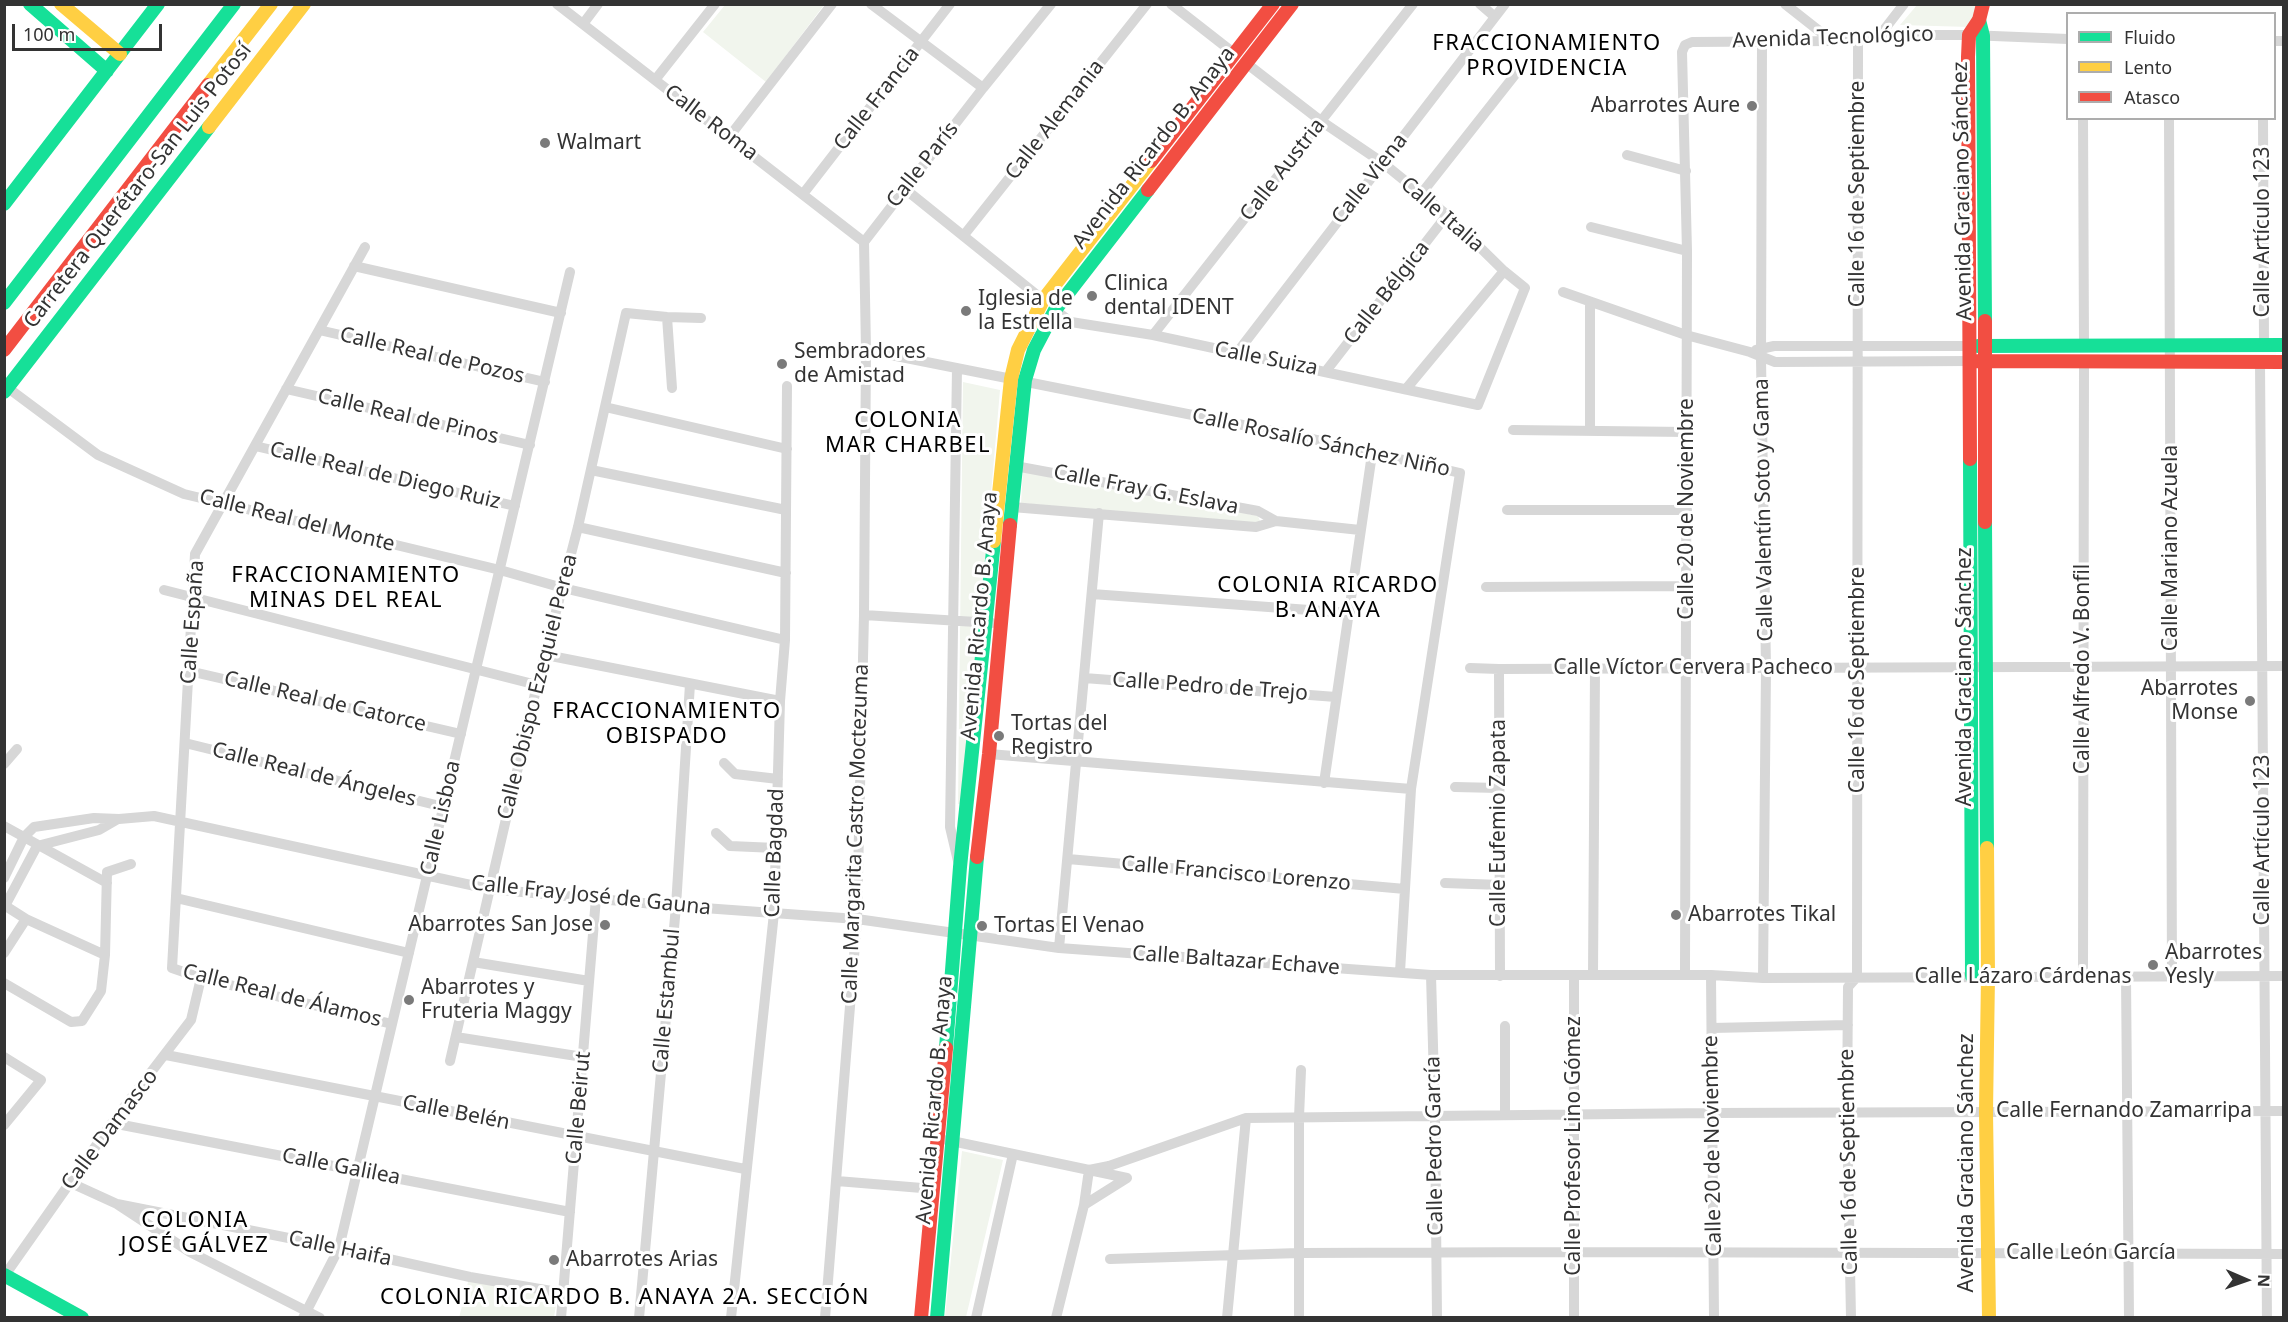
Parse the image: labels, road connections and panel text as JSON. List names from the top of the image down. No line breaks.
{"streets":{"main road":["Avenida Ricardo B. Anaya","Carretera Querétaro-San Luis Potosí","Avenida Graciano Sánchez"],"street":["Avenida Tecnológico","Calle Francia","Calle Alemania","Calle Roma","Calle París","Calle Austria","Calle Viena","Calle 16 de Septiembre","Calle Italia","Calle Artículo 123","Calle Bélgica","Calle Real de Pozos","Calle Suiza","Calle Real de Pinos","Calle Rosalío Sánchez Niño","Calle Real de Diego Ruiz","Calle Fray G. Eslava","Calle 20 de Noviembre","Calle Valentín Soto y Gama","Calle Real del Monte","Calle Mariano Azuela","Calle España","Calle Víctor Cervera Pacheco","Calle Alfredo V. Bonfil","Calle Obispo Ezequiel Perea","Calle Pedro de Trejo","Calle Real de Catorce","Calle Real de Ángeles","Calle Lisboa","Calle Eufemio Zapata","Calle Margarita Castro Moctezuma","Calle Bagdad","Calle Francisco Lorenzo","Calle Fray José de Gauna","Calle Baltazar Echave","Calle Lázaro Cárdenas","Calle Real de Álamos","Calle Estambul","Calle Beirut","Calle Fernando Zamarripa","Calle Belén","Calle Damasco","Calle Pedro García","Calle Profesor Lino Gómez","Calle Galilea","Calle Haifa","Calle León García"]},"crossings":[["Avenida Tecnológico","Avenida Graciano Sánchez"],["Avenida Tecnológico","Calle 16 de Septiembre"],["Avenida Tecnológico","Calle 20 de Noviembre"],["Avenida Tecnológico","Calle Valentín Soto y Gama"],["Calle Francia","Calle Roma"],["Calle Roma","Calle París"],["Avenida Ricardo B. Anaya","Calle Italia"],["Avenida Ricardo B. Anaya","Calle Suiza"],["Avenida Ricardo B. Anaya","Calle Rosalío Sánchez Niño"],["Avenida Ricardo B. Anaya","Calle Fray G. Eslava"],["Avenida Ricardo B. Anaya","Calle Fray José de Gauna"],["Avenida Ricardo B. Anaya","Calle Baltazar Echave"],["Calle Austria","Calle Italia"],["Calle Austria","Calle Suiza"],["Calle Viena","Calle Italia"],["Calle Viena","Calle Suiza"],["Carretera Querétaro-San Luis Potosí","Calle Real del Monte"],["Avenida Graciano Sánchez","Calle Víctor Cervera Pacheco"],["Avenida Graciano Sánchez","Calle Lázaro Cárdenas"],["Avenida Graciano Sánchez","Calle Fernando Zamarripa"],["Avenida Graciano Sánchez","Calle León García"],["Calle 16 de Septiembre","Calle Víctor Cervera Pacheco"],["Calle 16 de Septiembre","Calle Lázaro Cárdenas"],["Calle 16 de Septiembre","Calle Fernando Zamarripa"],["Calle 16 de Septiembre","Calle León García"],["Calle Italia","Calle Bélgica"],["Calle Italia","Calle Suiza"],["Calle Artículo 123","Calle Víctor Cervera Pacheco"],["Calle Artículo 123","Calle Lázaro Cárdenas"],["Calle Artículo 123","Calle Fernando Zamarripa"],["Calle Artículo 123","Calle León García"],["Calle Bélgica","Calle Suiza"],["Calle Real de Pozos","Calle España"],["Calle Real de Pozos","Calle Lisboa"],["Calle Real de Pinos","Calle España"],["Calle Real de Pinos","Calle Lisboa"],["Calle Rosalío Sánchez Niño","Calle Margarita Castro Moctezuma"],["Calle Rosalío Sánchez Niño","Calle Francisco Lorenzo"],["Calle Rosalío Sánchez Niño","Calle Baltazar Echave"],["Calle Real de Diego Ruiz","Calle España"],["Calle Real de Diego Ruiz","Calle Lisboa"],["Calle 20 de Noviembre","Calle Víctor Cervera Pacheco"],["Calle 20 de Noviembre","Calle Lázaro Cárdenas"],["Calle 20 de Noviembre","Calle Fernando Zamarripa"],["Calle 20 de Noviembre","Calle León García"],["Calle Valentín Soto y Gama","Calle Víctor Cervera Pacheco"],["Calle Valentín Soto y Gama","Calle Lázaro Cárdenas"],["Calle Real del Monte","Calle España"],["Calle Real del Monte","Calle Obispo Ezequiel Perea"],["Calle Real del Monte","Calle Lisboa"],["Calle Real del Monte","Calle Bagdad"],["Calle Mariano Azuela","Calle Víctor Cervera Pacheco"],["Calle Mariano Azuela","Calle Lázaro Cárdenas"],["Calle España","Calle Real de Catorce"],["Calle España","Calle Real de Ángeles"],["Calle España","Calle Fray José de Gauna"],["Calle España","Calle Real de Álamos"],["Calle Víctor Cervera Pacheco","Calle Alfredo V. Bonfil"],["Calle Víctor Cervera Pacheco","Calle Eufemio Zapata"],["Calle Alfredo V. Bonfil","Calle Lázaro Cárdenas"],["Calle Obispo Ezequiel Perea","Calle Fray José de Gauna"],["Calle Real de Catorce","Calle Lisboa"],["Calle Real de Ángeles","Calle Lisboa"],["Calle Lisboa","Calle Fray José de Gauna"],["Calle Lisboa","Calle Real de Álamos"],["Calle Lisboa","Calle Belén"],["Calle Lisboa","Calle Galilea"],["Calle Lisboa","Calle Haifa"],["Calle Eufemio Zapata","Calle Baltazar Echave"],["Calle Margarita Castro Moctezuma","Calle Fray José de Gauna"],["Calle Bagdad","Calle Fray José de Gauna"],["Calle Bagdad","Calle Belén"],["Calle Fray José de Gauna","Calle Baltazar Echave"],["Calle Fray José de Gauna","Calle Estambul"],["Calle Fray José de Gauna","Calle Beirut"],["Calle Baltazar Echave","Calle Lázaro Cárdenas"],["Calle Baltazar Echave","Calle Pedro García"],["Calle Baltazar Echave","Calle Profesor Lino Gómez"],["Calle Real de Álamos","Calle Damasco"],["Calle Estambul","Calle Belén"],["Calle Beirut","Calle Belén"],["Calle Beirut","Calle Galilea"],["Calle Beirut","Calle Haifa"],["Calle Fernando Zamarripa","Calle Pedro García"],["Calle Fernando Zamarripa","Calle Profesor Lino Gómez"],["Calle Belén","Calle Damasco"],["Calle Damasco","Calle Galilea"],["Calle Pedro García","Calle León García"],["Calle Profesor Lino Gómez","Calle León García"]],"districts":["FRACCIONAMIENTO PROVIDENCIA","COLONIA MAR CHARBEL","FRACCIONAMIENTO MINAS DEL REAL","COLONIA RICARDO B. ANAYA","FRACCIONAMIENTO OBISPADO","COLONIA JOSÉ GÁLVEZ","COLONIA RICARDO B. ANAYA 2A. SECCIÓN"],"places":["Abarrotes Aure","Walmart","Clinica dental IDENT","Iglesia de la Estrella","Sembradores de Amistad","Abarrotes Monse","Tortas del Registro","Abarrotes Tikal","Abarrotes San Jose","Tortas El Venao","Abarrotes Yesly","Abarrotes y Fruteria Maggy","Abarrotes Arias"],"legend":["Fluido","Lento","Atasco"],"scale_bar":"100 m","north":"right"}
